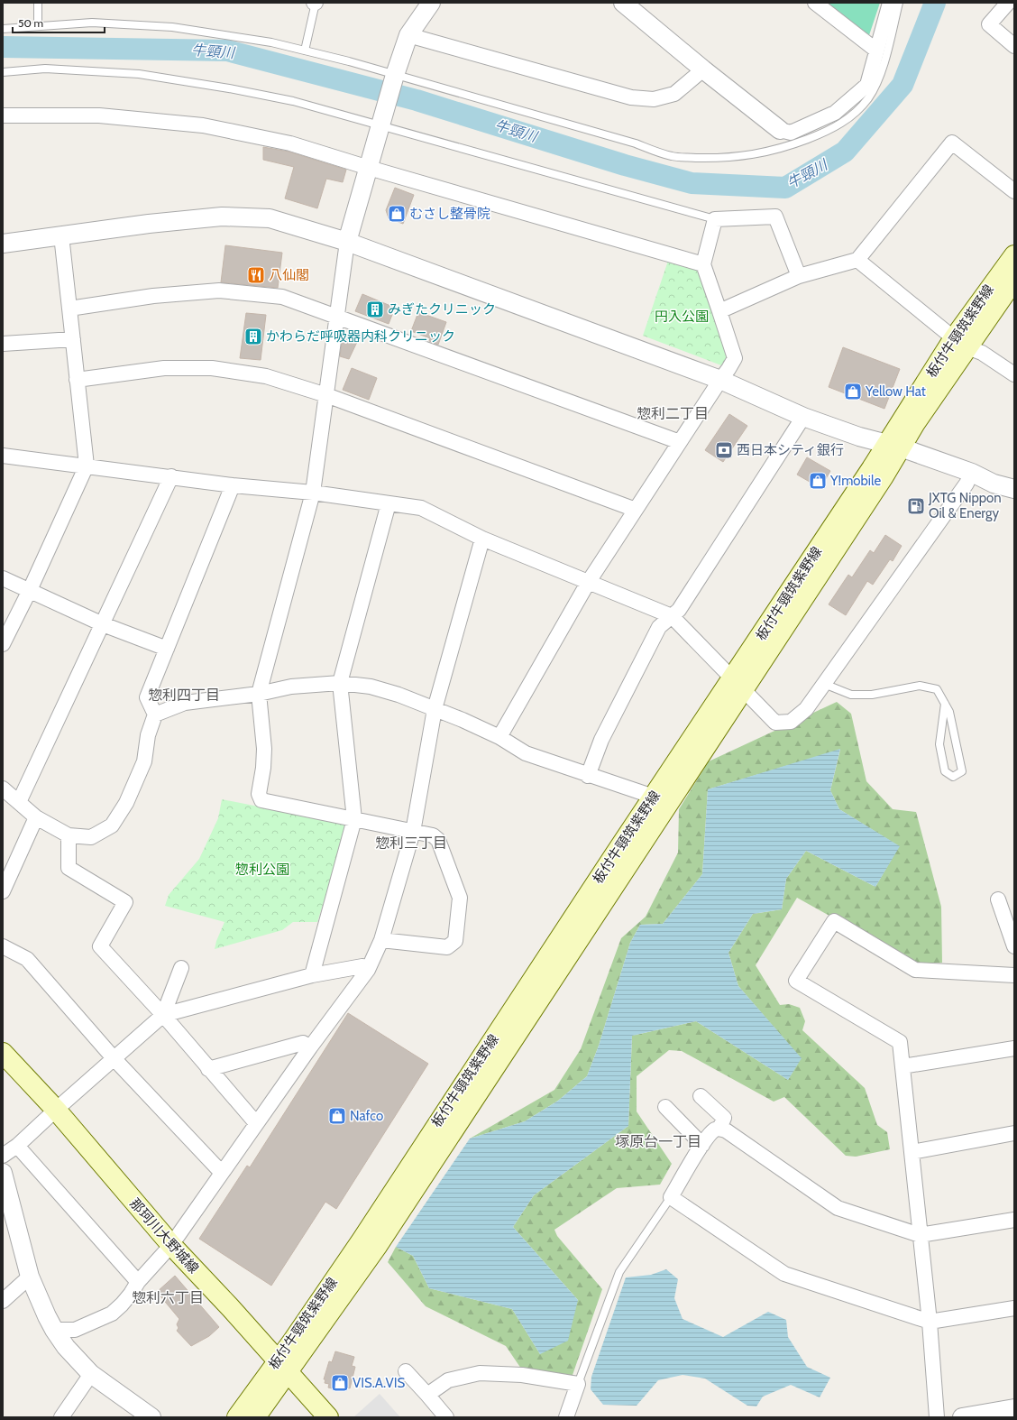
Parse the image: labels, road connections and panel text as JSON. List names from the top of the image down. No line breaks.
{"streets":{"main road":["板付牛頸筑紫野線","那珂川大野城線"]},"crossings":[["板付牛頸筑紫野線","那珂川大野城線"]],"districts":["惣利二丁目","惣利四丁目","惣利三丁目","塚原台一丁目","惣利六丁目"],"water":["牛頸川"],"parks":["円入公園","惣利公園"],"places":{"shop":["むさし整骨院","Yellow Hat","Y!mobile","Nafco","VIS.A.VIS"],"restaurant":["八仙閣"],"building":["みぎたクリニック","かわらだ呼吸器内科クリニック"],"bank":["西日本シティ銀行"],"fuel station":["JXTG Nippon Oil & Energy"]},"scale_bar":"50 m"}
